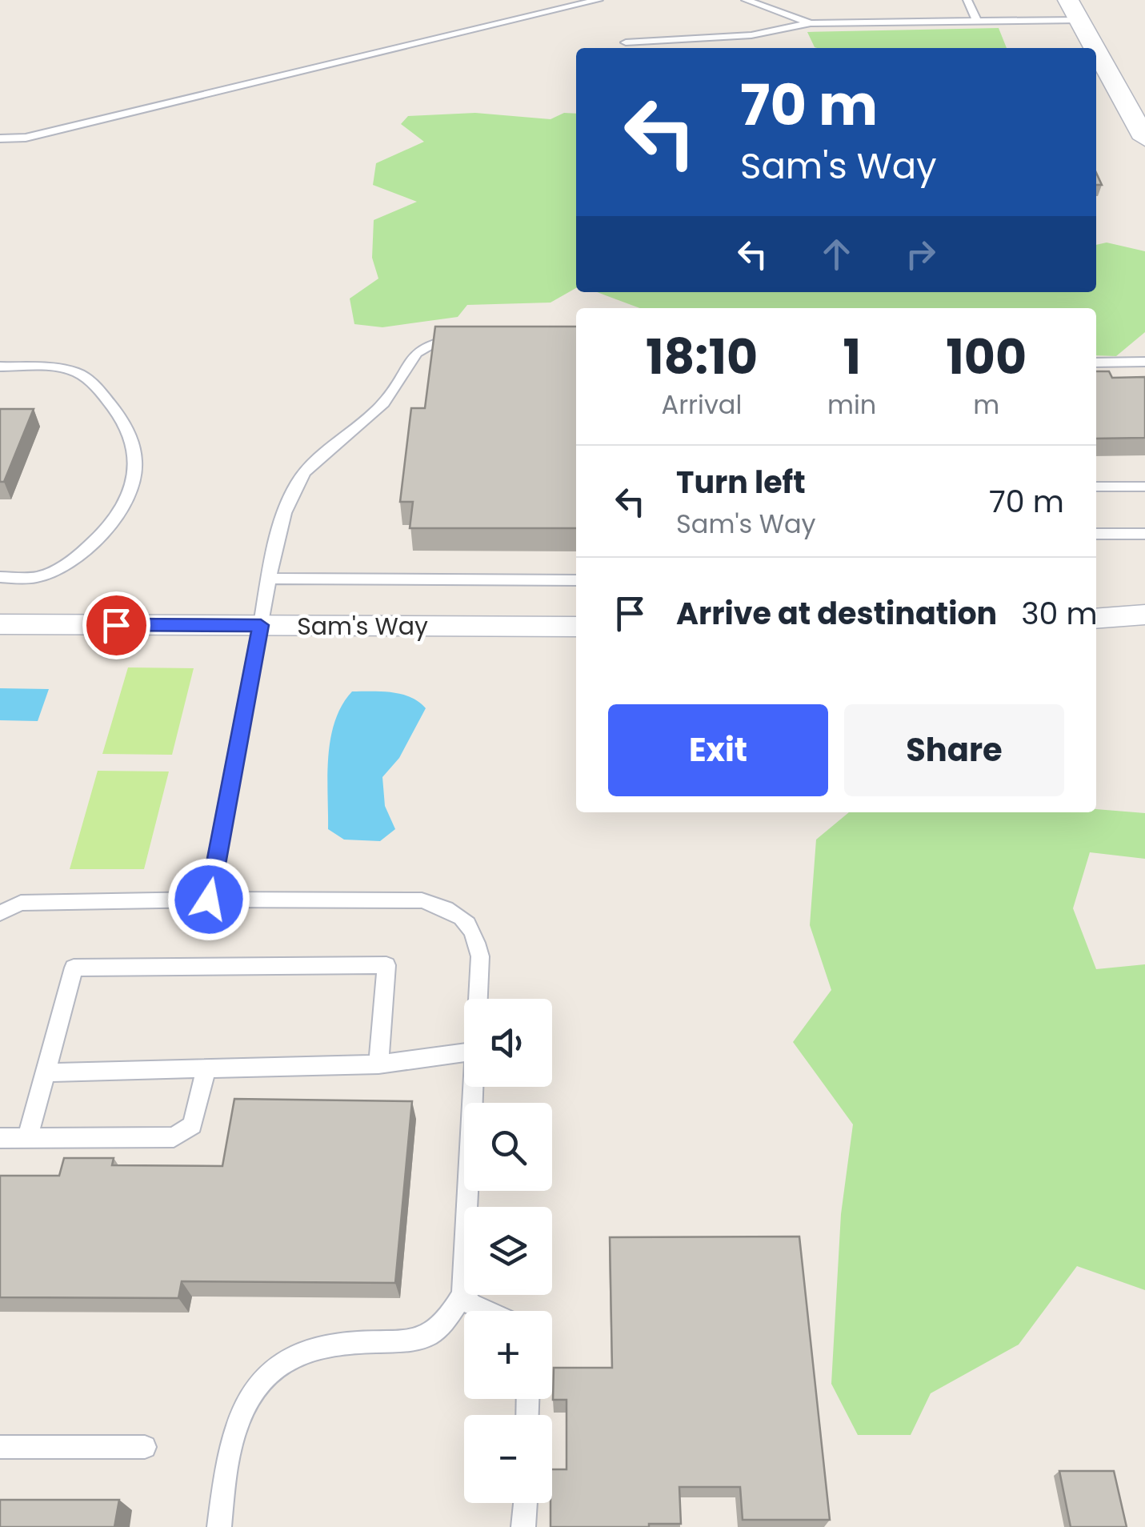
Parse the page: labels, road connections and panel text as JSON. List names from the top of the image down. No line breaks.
{"streets":{"street":["Sam's Way"]},"page":{"turn":["70 m","Sam's Way"],"eta":["18:10","Arrival","1","min","100","m"],"list":[{"name":"Turn left","note":"Sam's Way","value":"70 m"},{"name":"Arrive at destination","value":"30 m"}],"buttons":["Exit","Share"],"map_buttons":["+","−"]}}
